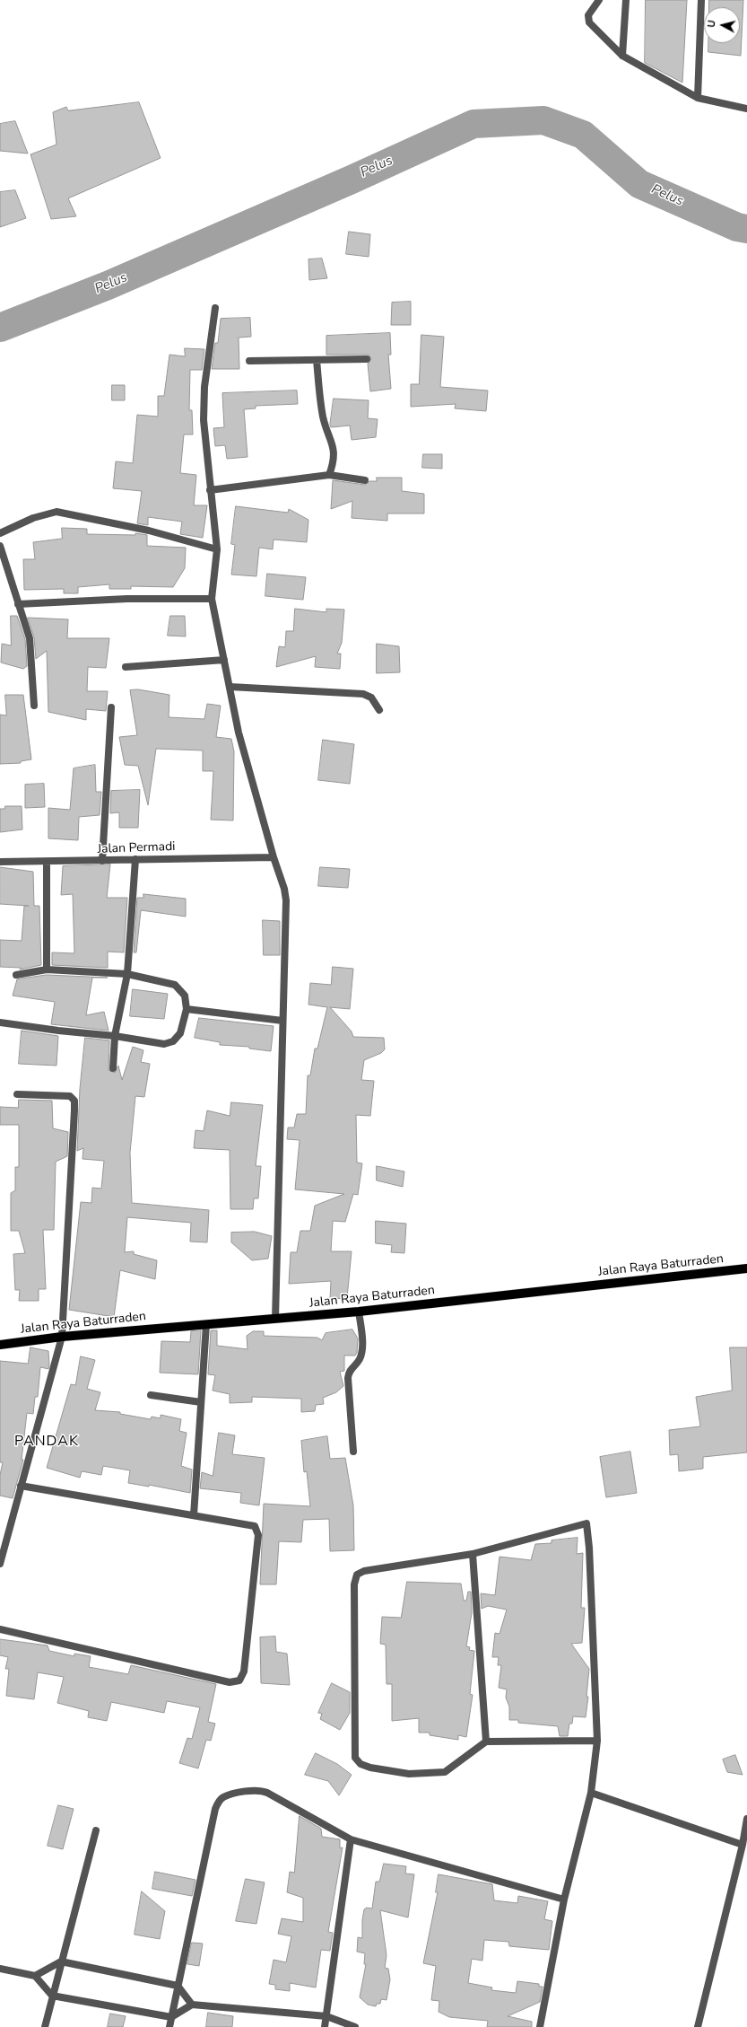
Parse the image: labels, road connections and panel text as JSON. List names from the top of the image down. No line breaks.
{"streets":{"main road":["Jalan Raya Baturraden"],"street":["Jalan Permadi"]},"districts":["PANDAK"],"water":["Pelus"],"north":"left"}
